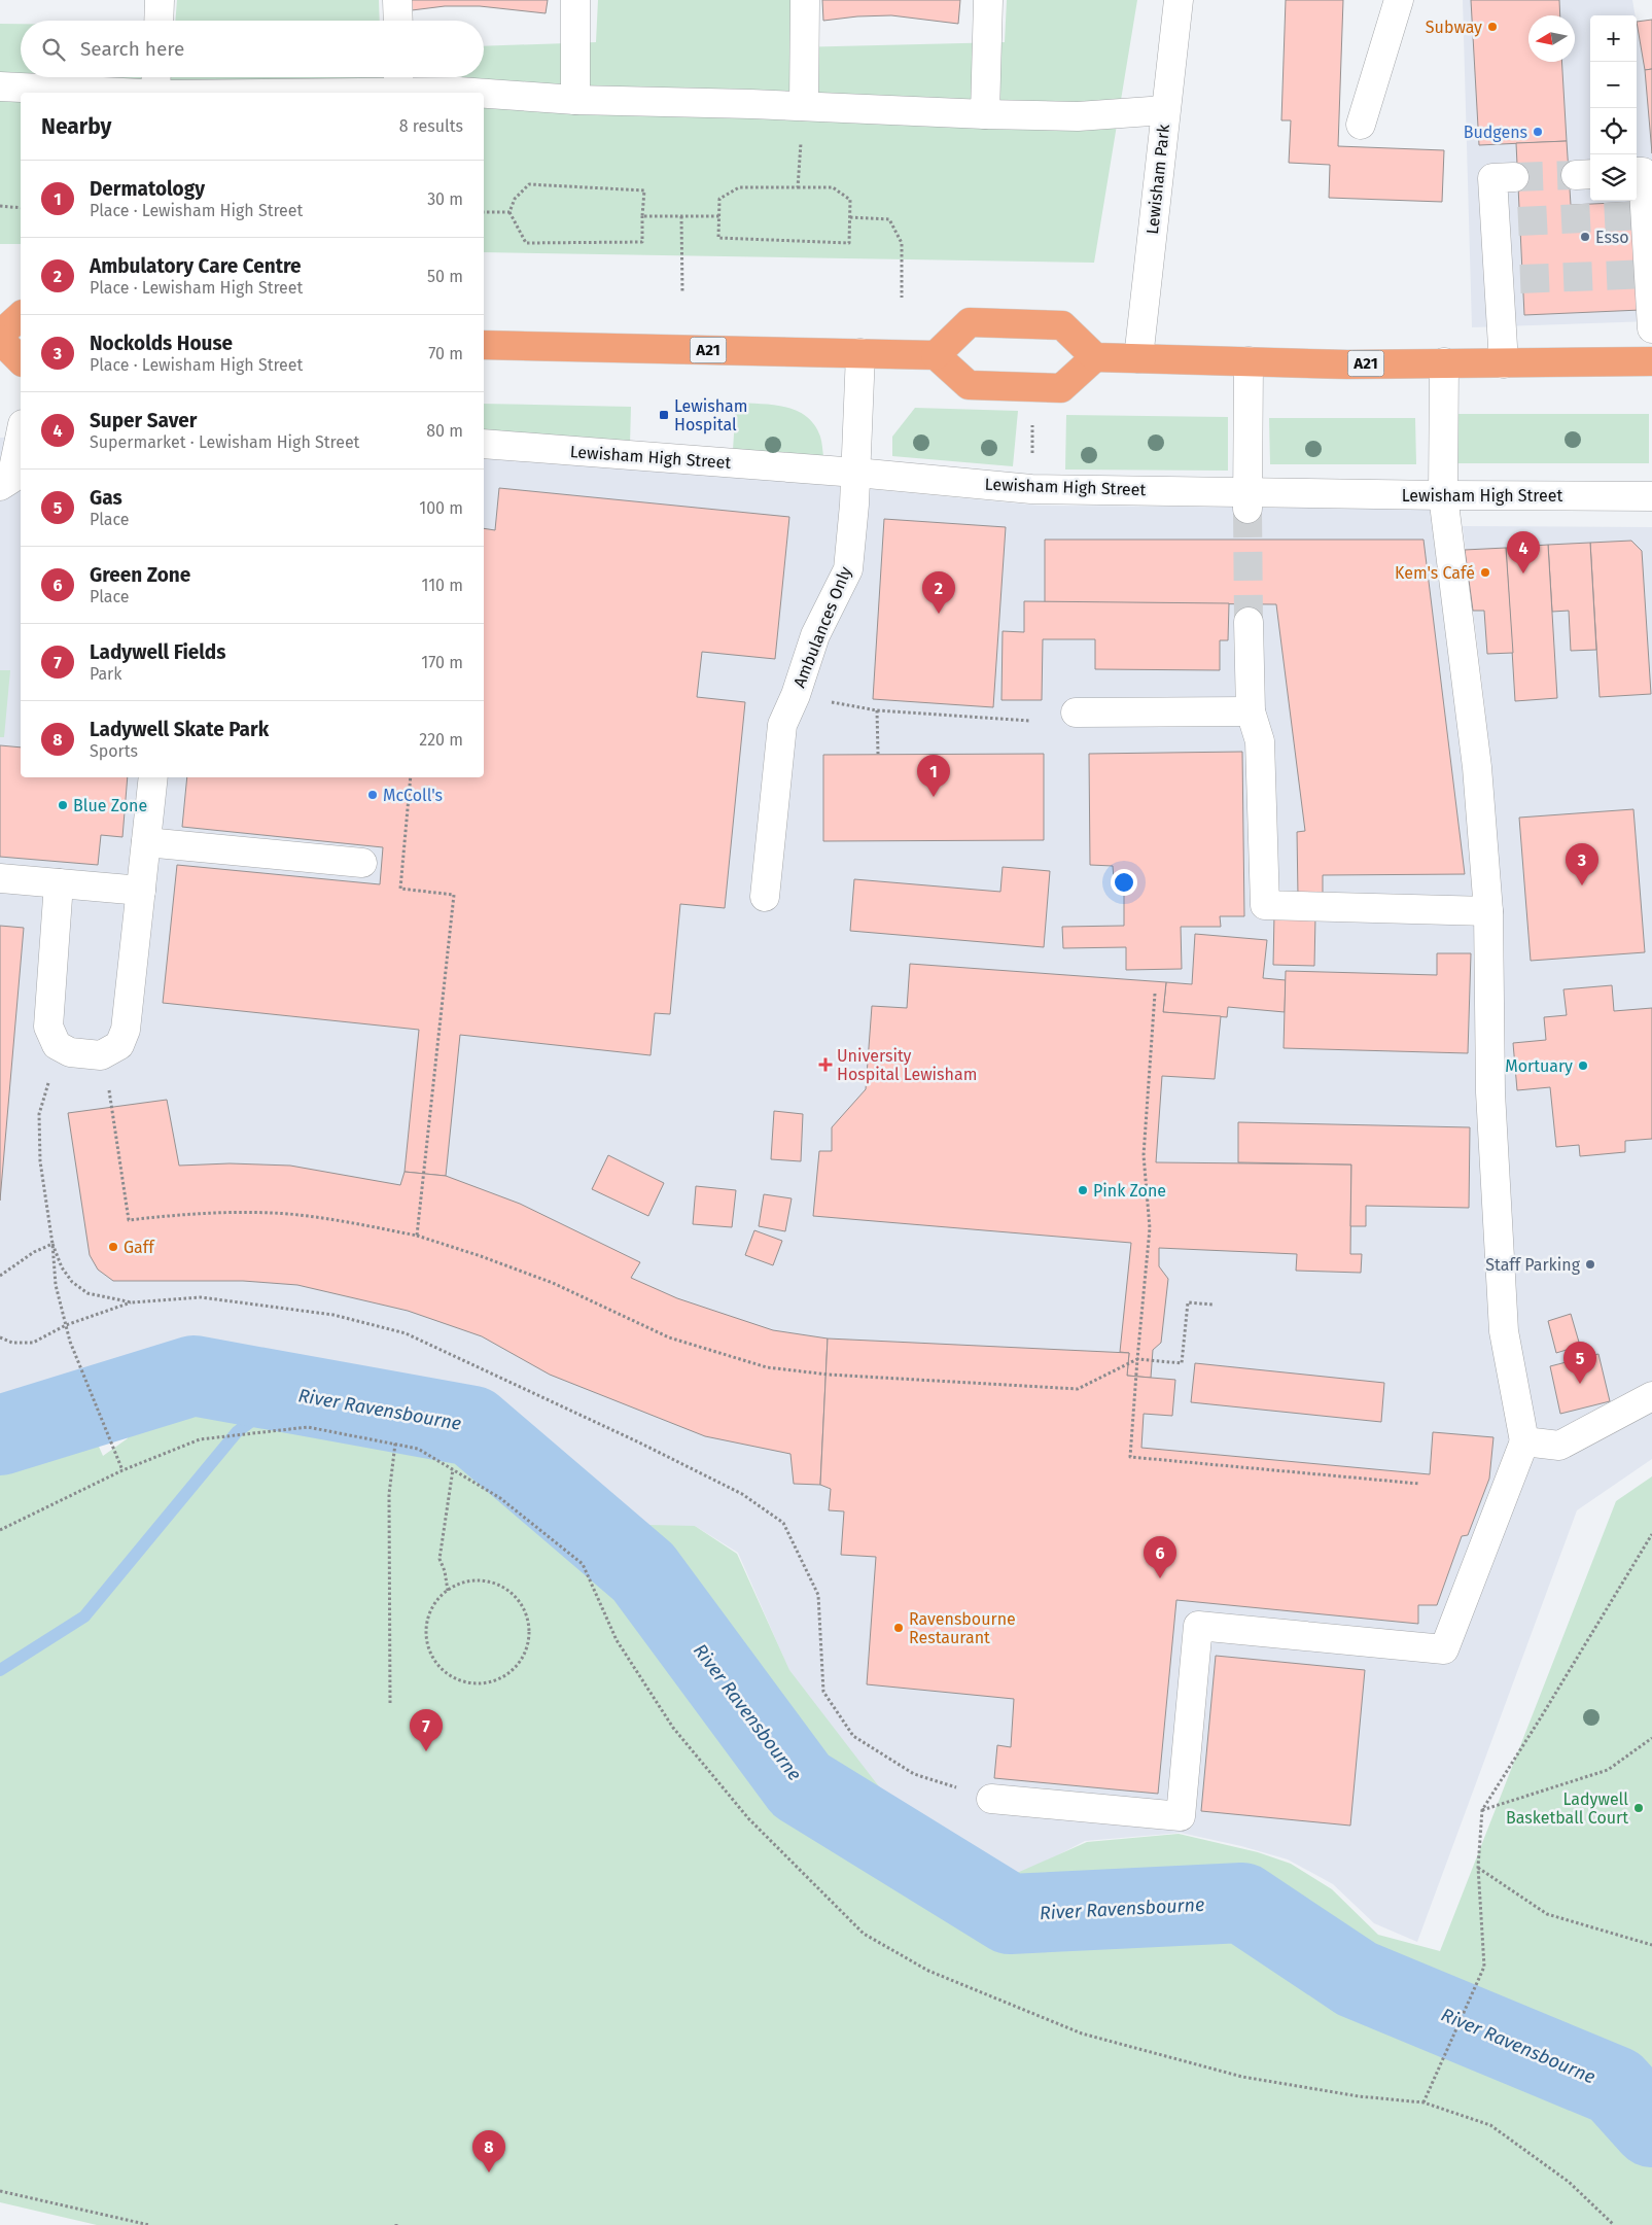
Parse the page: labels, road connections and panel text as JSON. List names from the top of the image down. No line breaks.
{"streets":{"highway":["A21"],"street":["Lewisham Park","Lewisham High Street","Ambulances Only"]},"crossings":[["Lewisham Park","A21"],["A21","Ambulances Only"],["Lewisham High Street","Ambulances Only"]],"water":["River Ravensbourne"],"places":{"other":["Subway","Budgens","Esso","Kem's Café","McColl's","Blue Zone","Mortuary","Pink Zone","Gaff","Staff Parking","Ravensbourne Restaurant","Ladywell Basketball Court"],"transit":["Lewisham Hospital"],"health":["University Hospital Lewisham"]},"north":"left","page":{"map_buttons":["+","−"],"search":"Search here","heading":["Nearby","8 results"],"list":[{"mark":"1","name":"Dermatology","note":"Place · Lewisham High Street","value":"30 m"},{"mark":"2","name":"Ambulatory Care Centre","note":"Place · Lewisham High Street","value":"50 m"},{"mark":"3","name":"Nockolds House","note":"Place · Lewisham High Street","value":"70 m"},{"mark":"4","name":"Super Saver","note":"Supermarket · Lewisham High Street","value":"80 m"},{"mark":"5","name":"Gas","note":"Place","value":"100 m"},{"mark":"6","name":"Green Zone","note":"Place","value":"110 m"},{"mark":"7","name":"Ladywell Fields","note":"Park","value":"170 m"},{"mark":"8","name":"Ladywell Skate Park","note":"Sports","value":"220 m"}],"pins":["4","2","1","3","5","6","7","8"]}}
